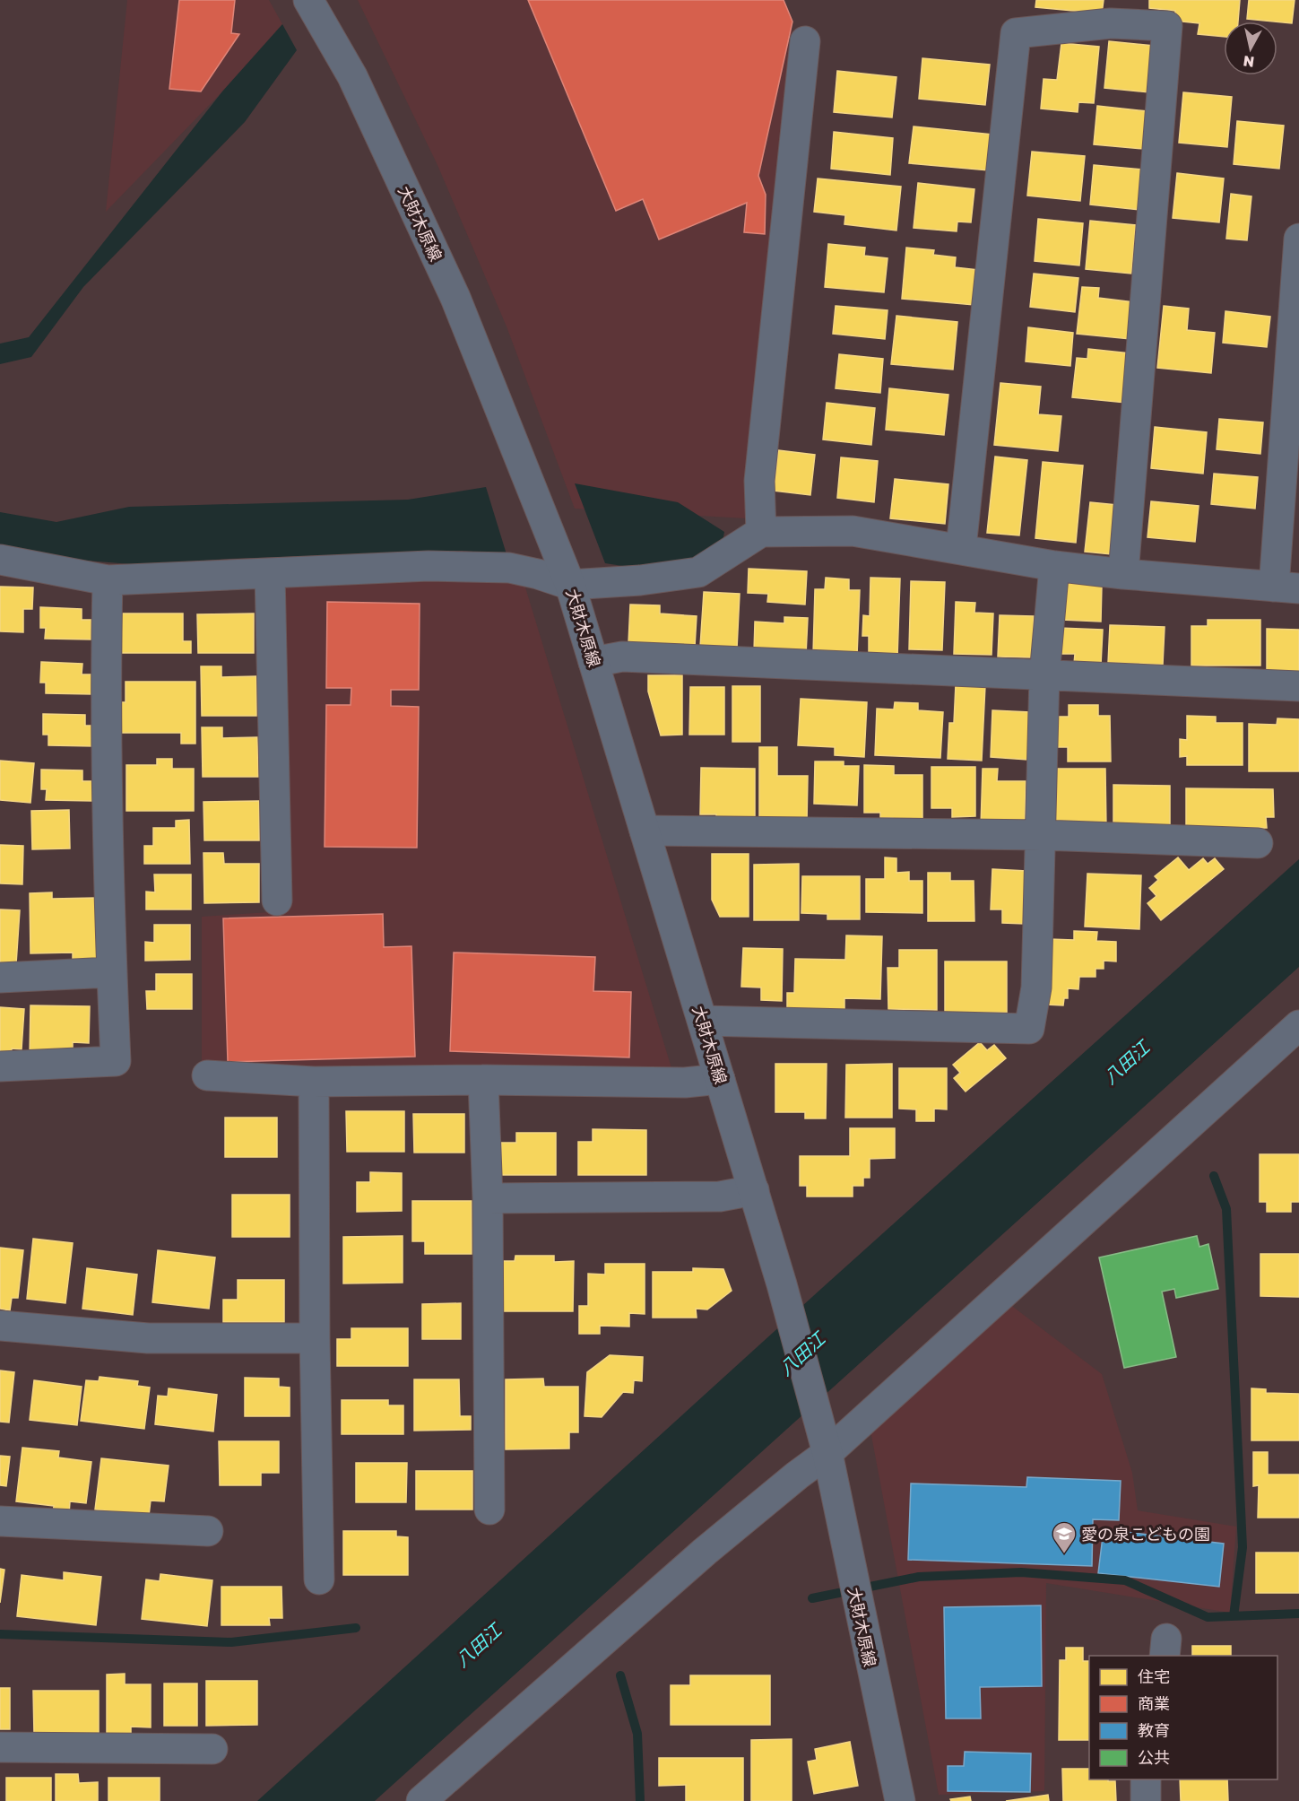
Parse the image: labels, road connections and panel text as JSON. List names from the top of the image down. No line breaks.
{"streets":{"street":["大財木原線"]},"water":["八田江"],"places":{"school or university":["愛の泉こどもの園"]},"legend":["住宅","商業","教育","公共"],"north":"bottom"}
